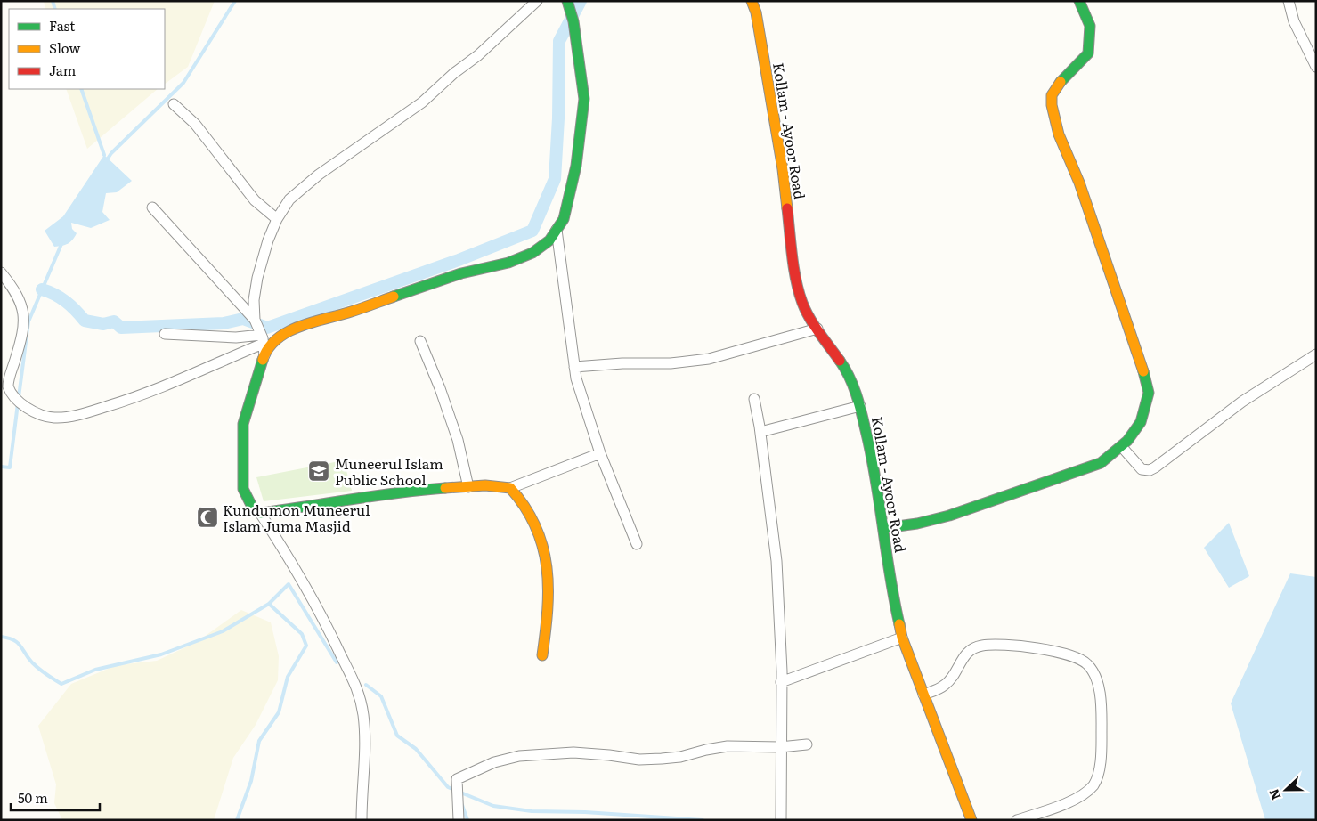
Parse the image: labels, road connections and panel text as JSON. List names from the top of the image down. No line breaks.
{"streets":{"street":["Kollam - Ayoor Road"]},"places":{"school or university":["Muneerul Islam Public School"],"mosque":["Kundumon Muneerul Islam Juma Masjid"]},"legend":["Fast","Slow","Jam"],"scale_bar":"50 m","north":"left"}
